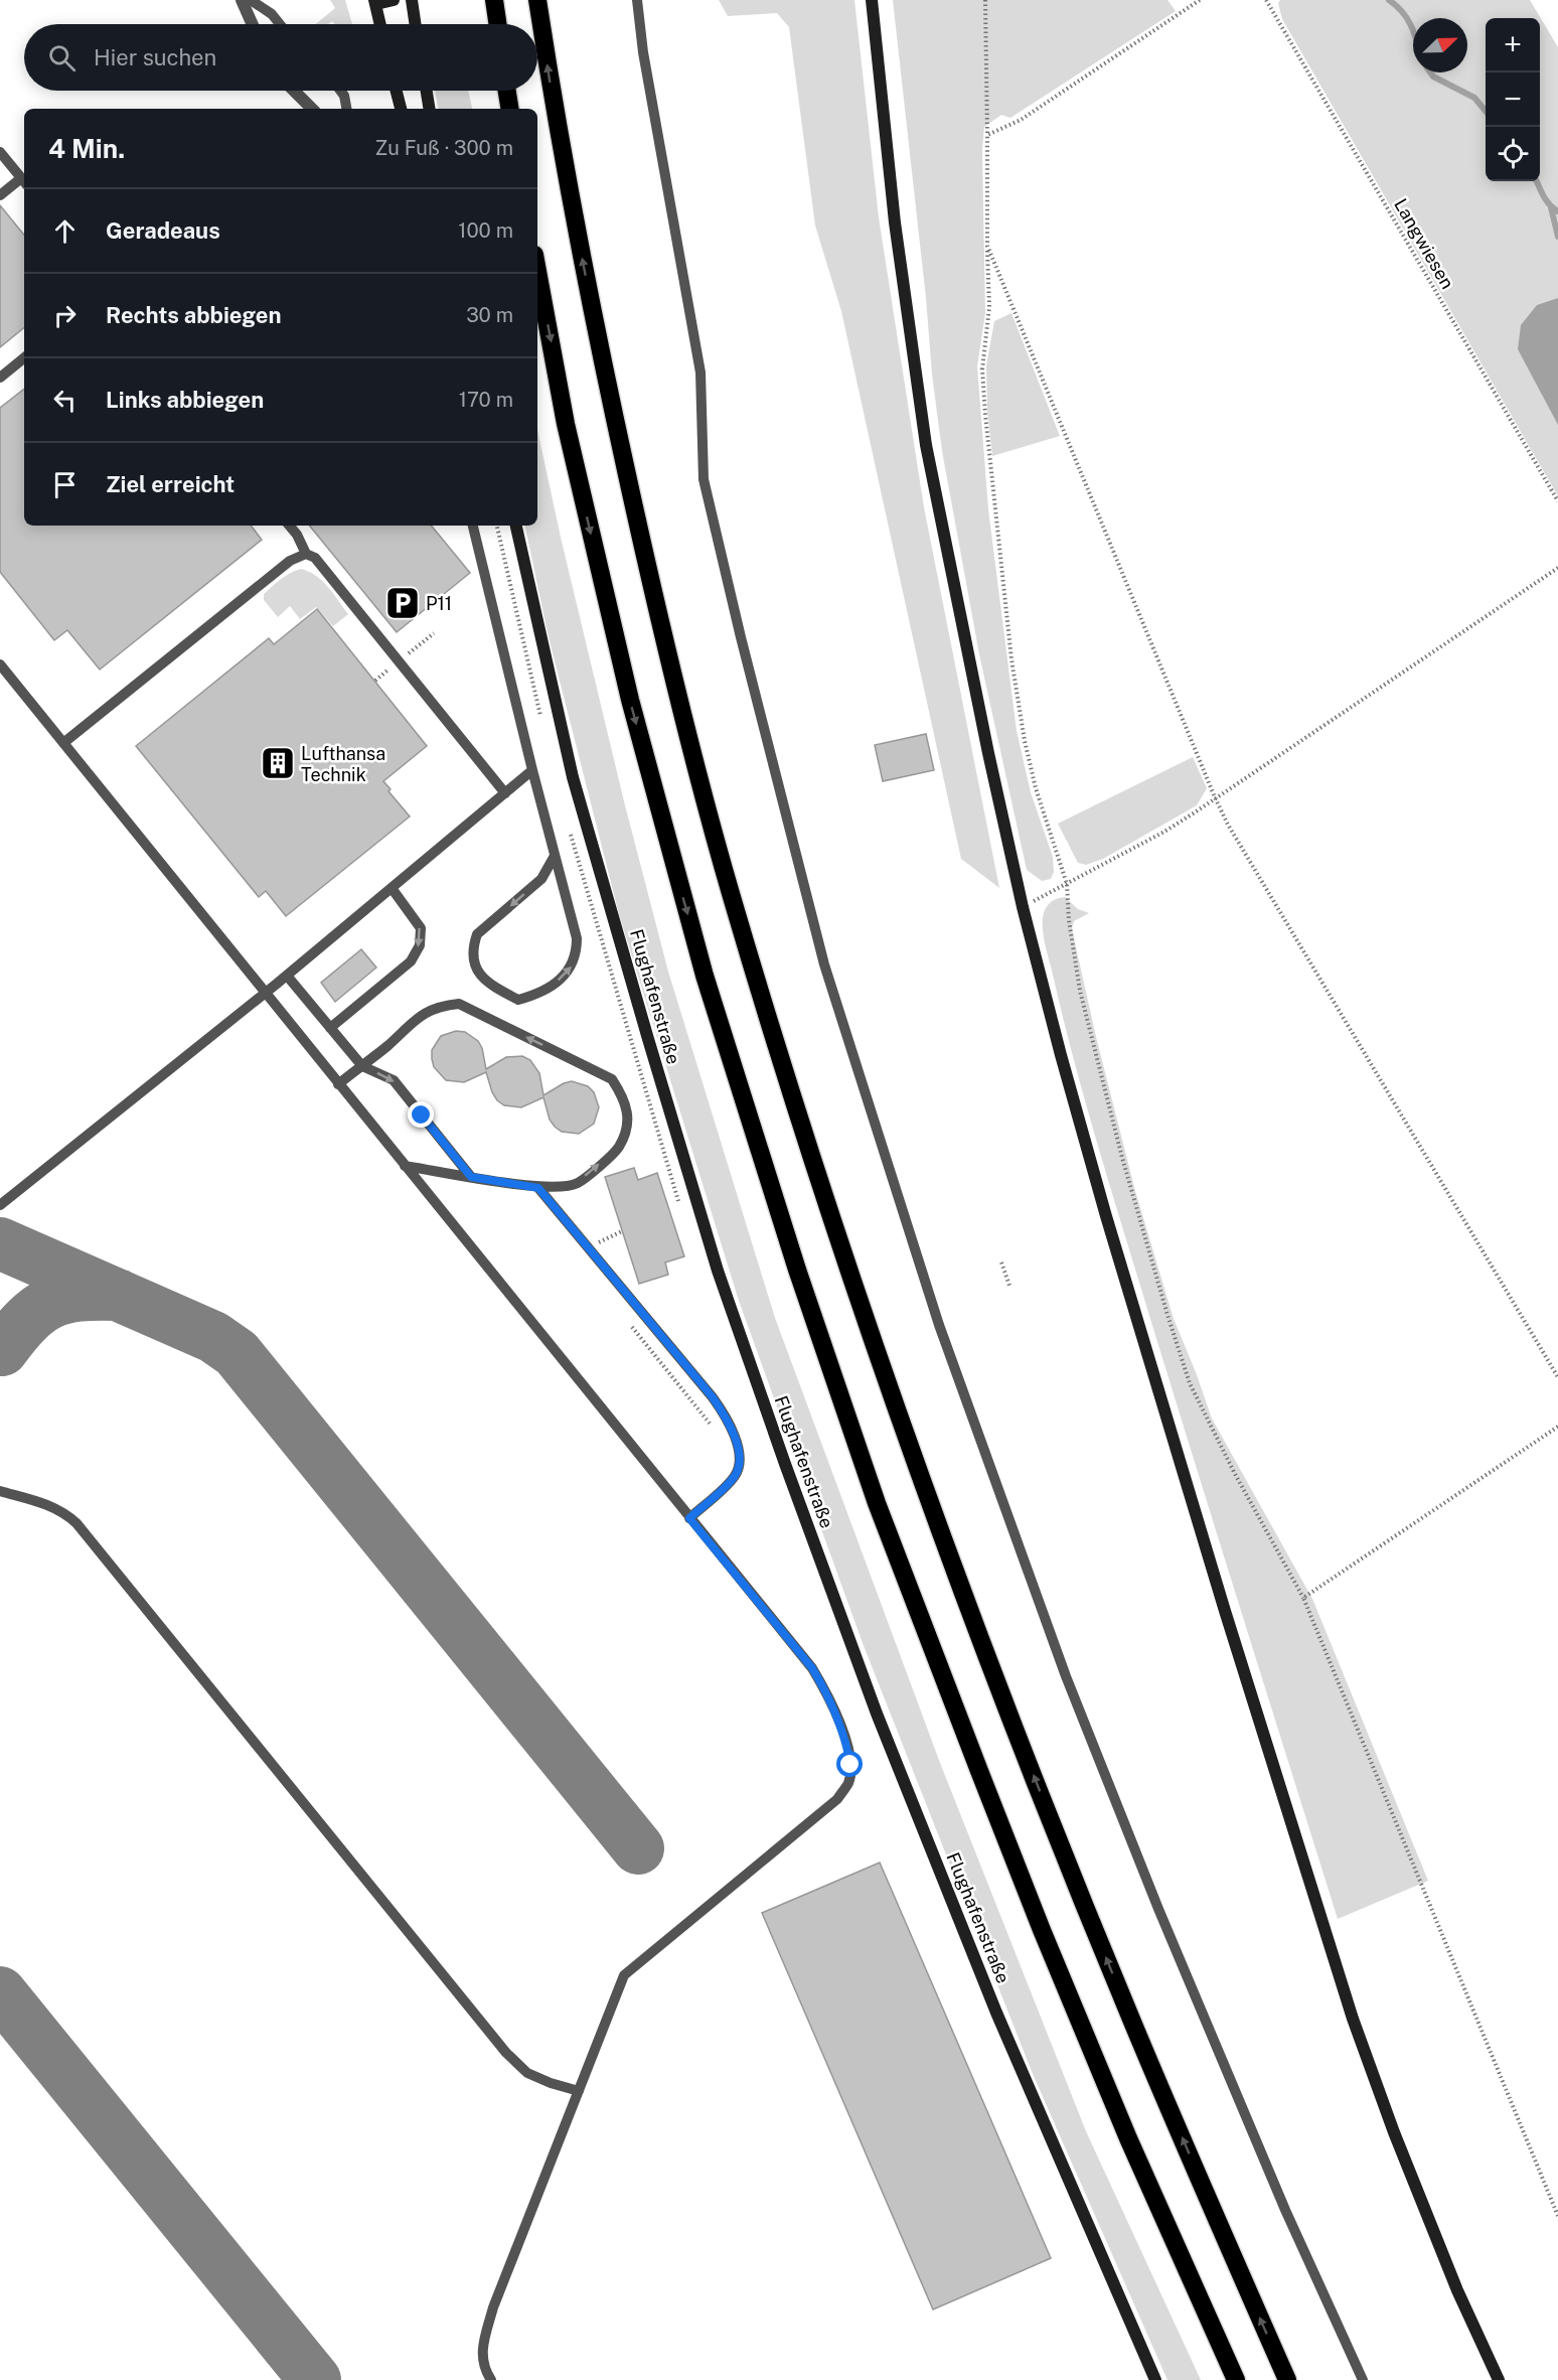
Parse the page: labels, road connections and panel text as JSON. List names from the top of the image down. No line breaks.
{"streets":{"main road":["Flughafenstraße"],"path":["Langwiesen"]},"places":{"parking":["P11"],"building":["Lufthansa Technik"]},"north":"top right","page":{"map_buttons":["+","−"],"search":"Hier suchen","heading":["4 Min.","Zu Fuß · 300 m"],"list":[["Geradeaus","100 m"],["Rechts abbiegen","30 m"],["Links abbiegen","170 m"],"Ziel erreicht"]}}
